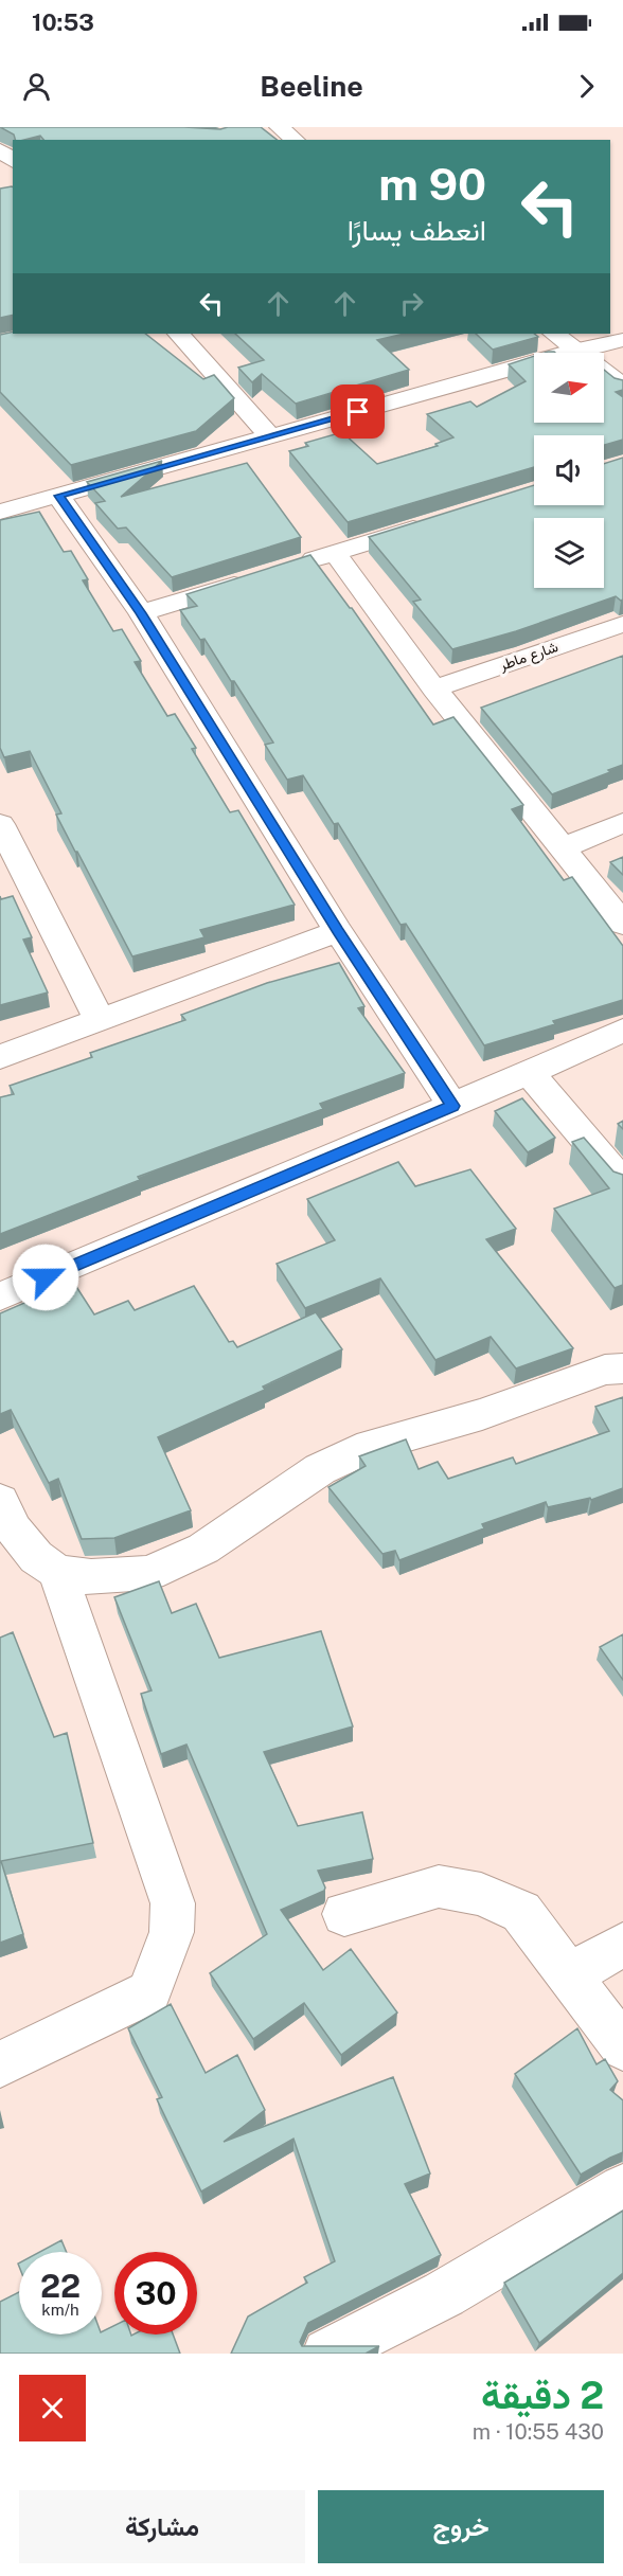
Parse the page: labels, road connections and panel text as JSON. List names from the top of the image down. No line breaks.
{"streets":{"street":["شارع ماطر"]},"north":"right","page":{"status":"10:53","header":"Beeline","turn":["90 m","انعطف يسارًا"],"speed":"22 km/h","limit":"30","heading":["2 دقيقة","430 m · 10:55"],"buttons":["خروج","مشاركة"]}}
